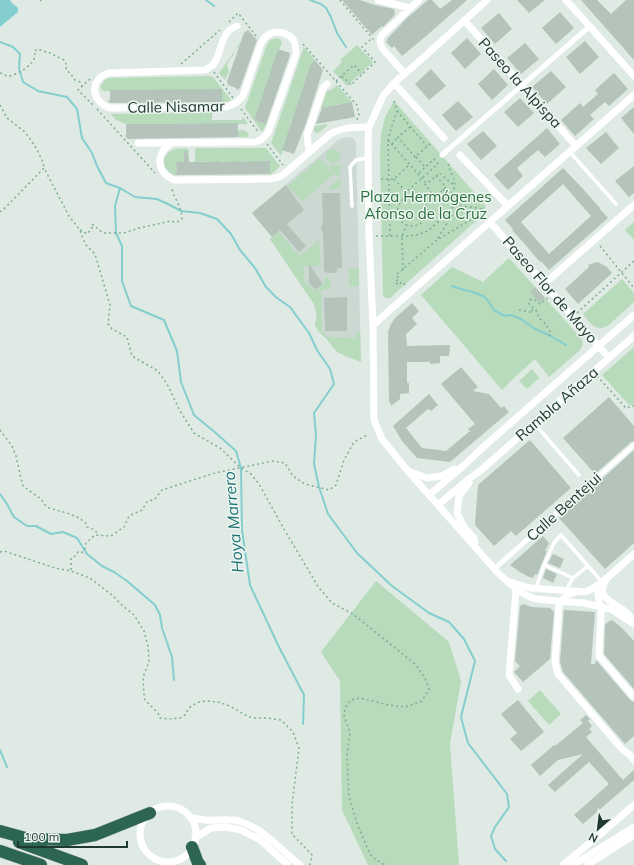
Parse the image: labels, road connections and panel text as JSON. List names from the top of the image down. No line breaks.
{"streets":{"street":["Paseo la Alpispa","Calle Nisamar","Paseo Flor de Mayo","Rambla Añaza","Calle Bentejui"]},"crossings":[["Paseo Flor de Mayo","Rambla Añaza"]],"water":["Hoya Marrero"],"parks":["Plaza Hermógenes Afonso de la Cruz"],"scale_bar":"100 m","north":"bottom left"}
